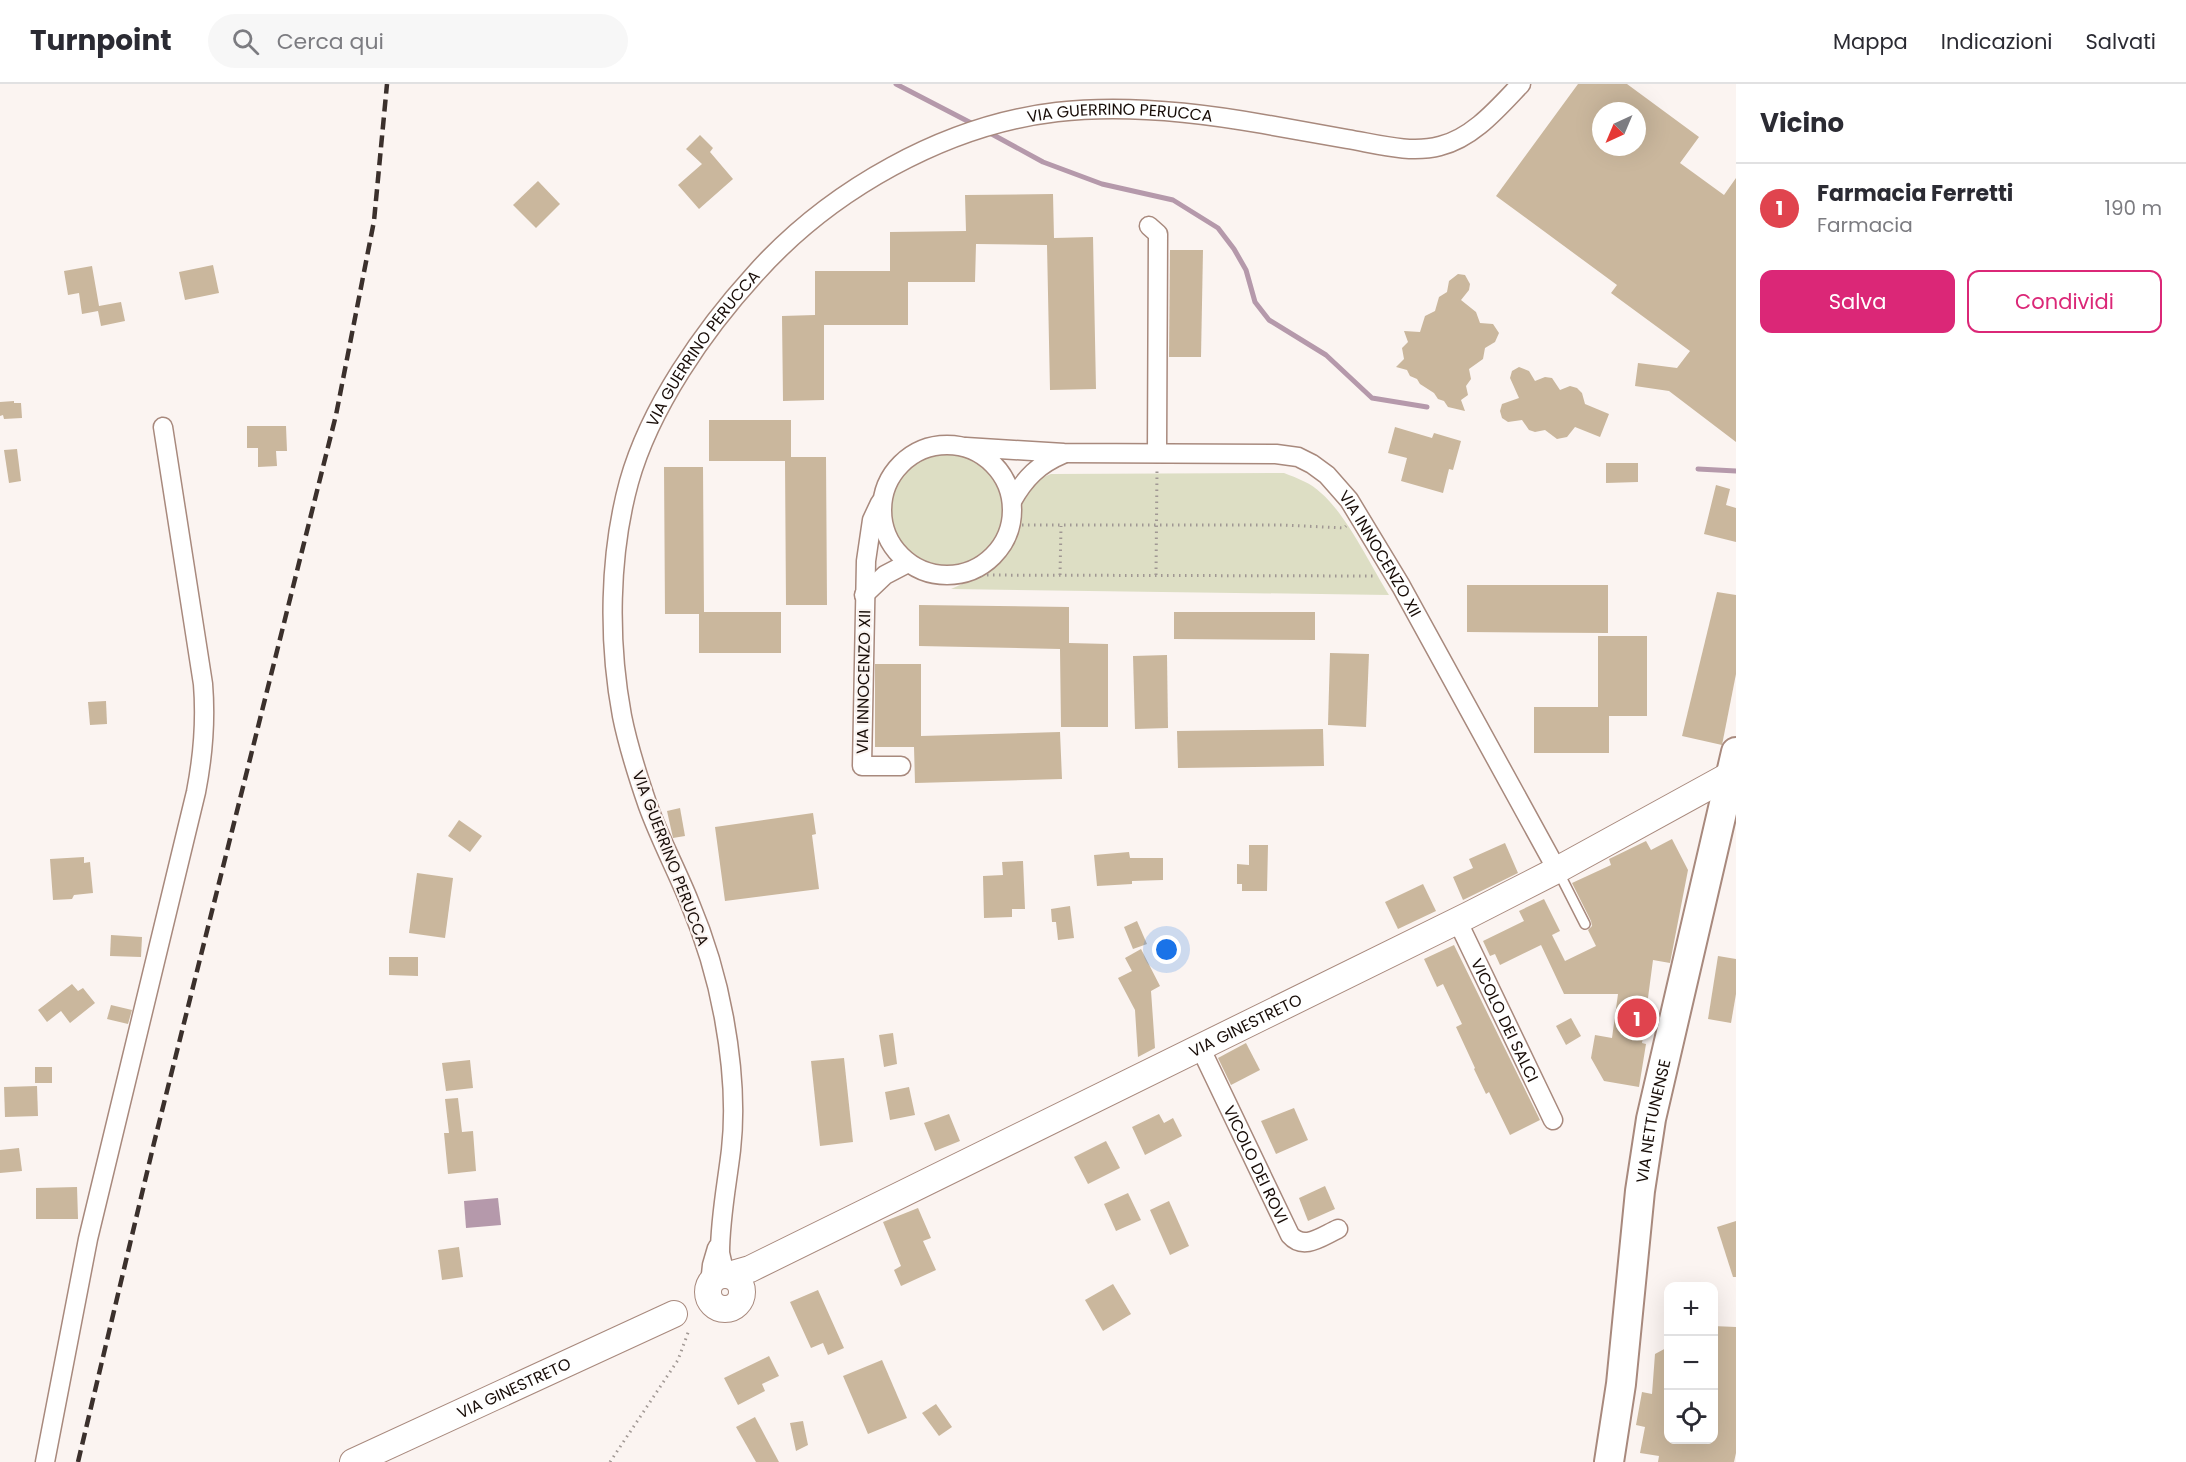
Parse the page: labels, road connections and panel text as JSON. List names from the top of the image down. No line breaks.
{"streets":{"main road":["VIA NETTUNENSE"],"street":["VIA GUERRINO PERUCCA","VIA INNOCENZO XII","VICOLO DEI SALCI","VIA GINESTRETO","VICOLO DEI ROVI"]},"crossings":[["VIA GUERRINO PERUCCA","VIA GINESTRETO"],["VIA INNOCENZO XII","VIA GINESTRETO"],["VICOLO DEI SALCI","VIA GINESTRETO"],["VIA GINESTRETO","VIA NETTUNENSE"],["VIA GINESTRETO","VICOLO DEI ROVI"]],"north":"bottom left","page":{"header":"Turnpoint","search":"Cerca qui","nav":["Mappa","Indicazioni","Salvati"],"heading":"Vicino","list":[{"mark":"1","name":"Farmacia Ferretti","note":"Farmacia","value":"190 m"}],"buttons":["Salva","Condividi"],"pins":"1","map_buttons":["+","−"]}}
